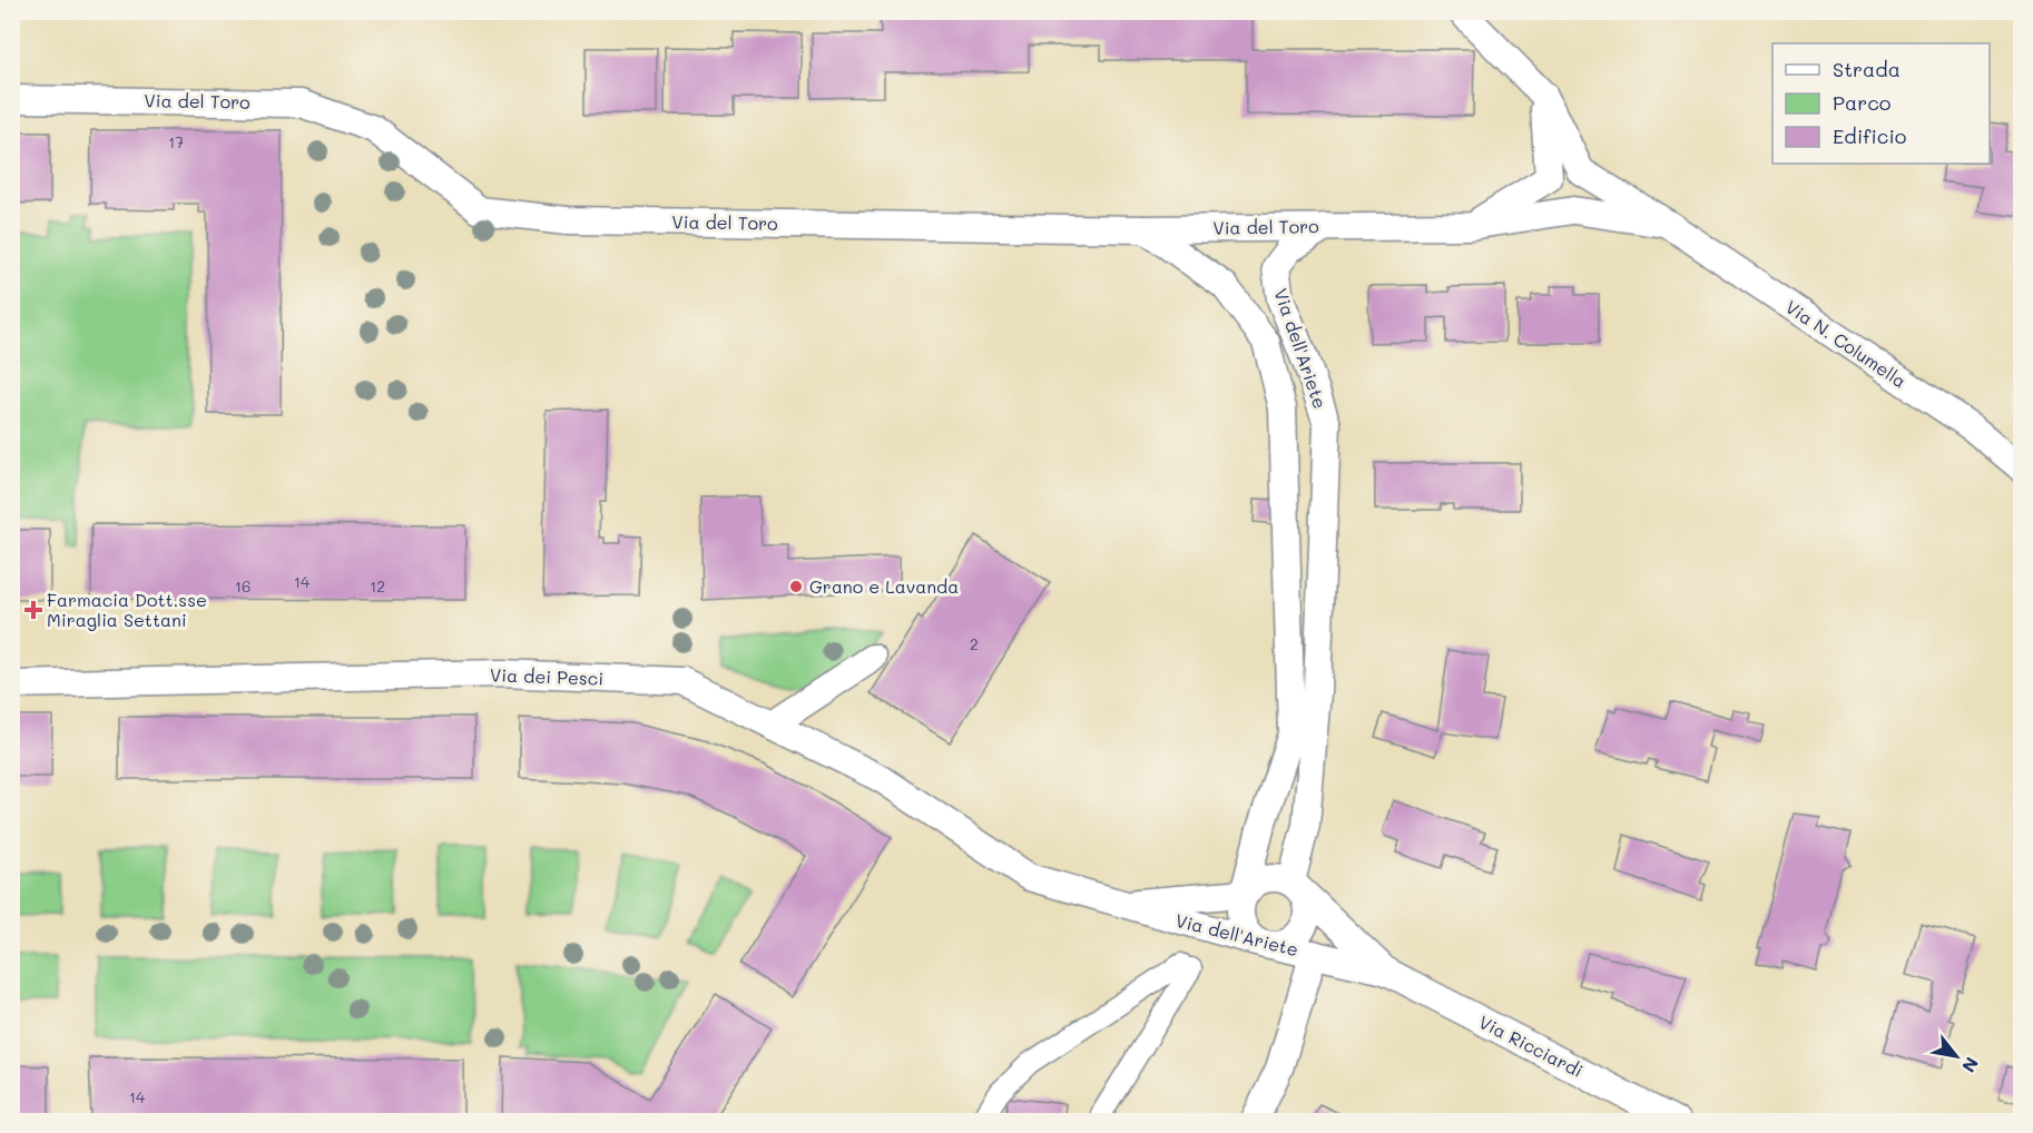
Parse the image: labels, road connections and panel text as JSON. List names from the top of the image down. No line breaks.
{"streets":{"street":["Via del Toro","Via N. Columella","Via dell'Ariete","Via dei Pesci","Via Ricciardi"]},"crossings":[["Via del Toro","Via N. Columella"],["Via del Toro","Via dell'Ariete"],["Via dell'Ariete","Via dei Pesci"],["Via dell'Ariete","Via Ricciardi"]],"places":{"other":["Grano e Lavanda"],"health":["Farmacia Dott.sse Miraglia Settani"]},"house_numbers":["17","14","16","12","2","14"],"legend":["Strada","Parco","Edificio"],"north":"bottom right"}
